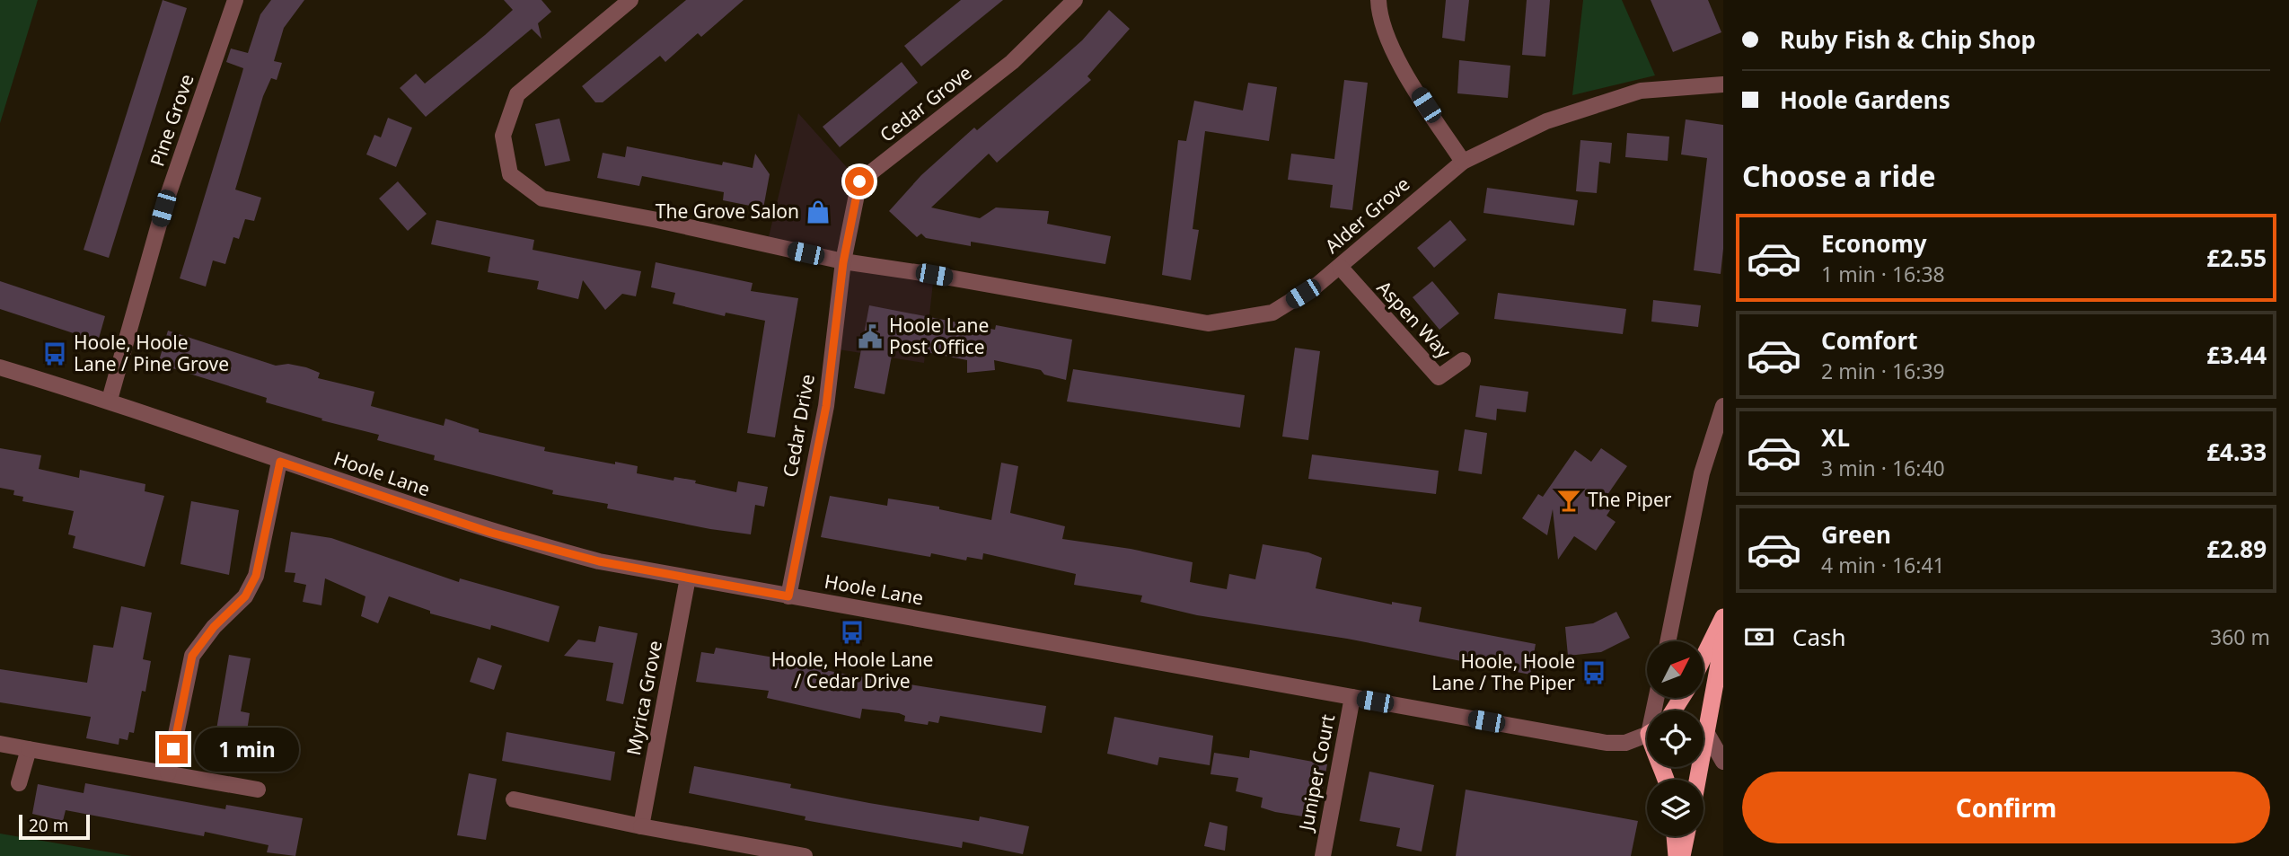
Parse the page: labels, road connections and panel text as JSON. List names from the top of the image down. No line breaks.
{"streets":{"street":["Cedar Grove","Pine Grove","Alder Grove","Aspen Way","Cedar Drive","Hoole Lane","Myrica Grove","Juniper Court"]},"crossings":[["Cedar Grove","Alder Grove"],["Cedar Grove","Cedar Drive"],["Pine Grove","Hoole Lane"],["Alder Grove","Aspen Way"],["Alder Grove","Cedar Drive"],["Cedar Drive","Hoole Lane"],["Hoole Lane","Myrica Grove"],["Hoole Lane","Juniper Court"]],"places":{"shop":["The Grove Salon"],"public building":["Hoole Lane Post Office"],"bus stop":["Hoole, Hoole Lane / Pine Grove","Hoole, Hoole Lane / Cedar Drive","Hoole, Hoole Lane / The Piper"],"bar":["The Piper"]},"scale_bar":"20 m","north":"top right","page":{"banner":["Ruby Fish & Chip Shop","Hoole Gardens"],"heading":"Choose a ride","list":[{"name":"Economy","note":"1 min · 16:38","value":"£2.55"},{"name":"Comfort","note":"2 min · 16:39","value":"£3.44"},{"name":"XL","note":"3 min · 16:40","value":"£4.33"},{"name":"Green","note":"4 min · 16:41","value":"£2.89"}],"pay":["Cash","360 m"],"bubble":"1 min","buttons":"Confirm","scale":"20 m"}}
